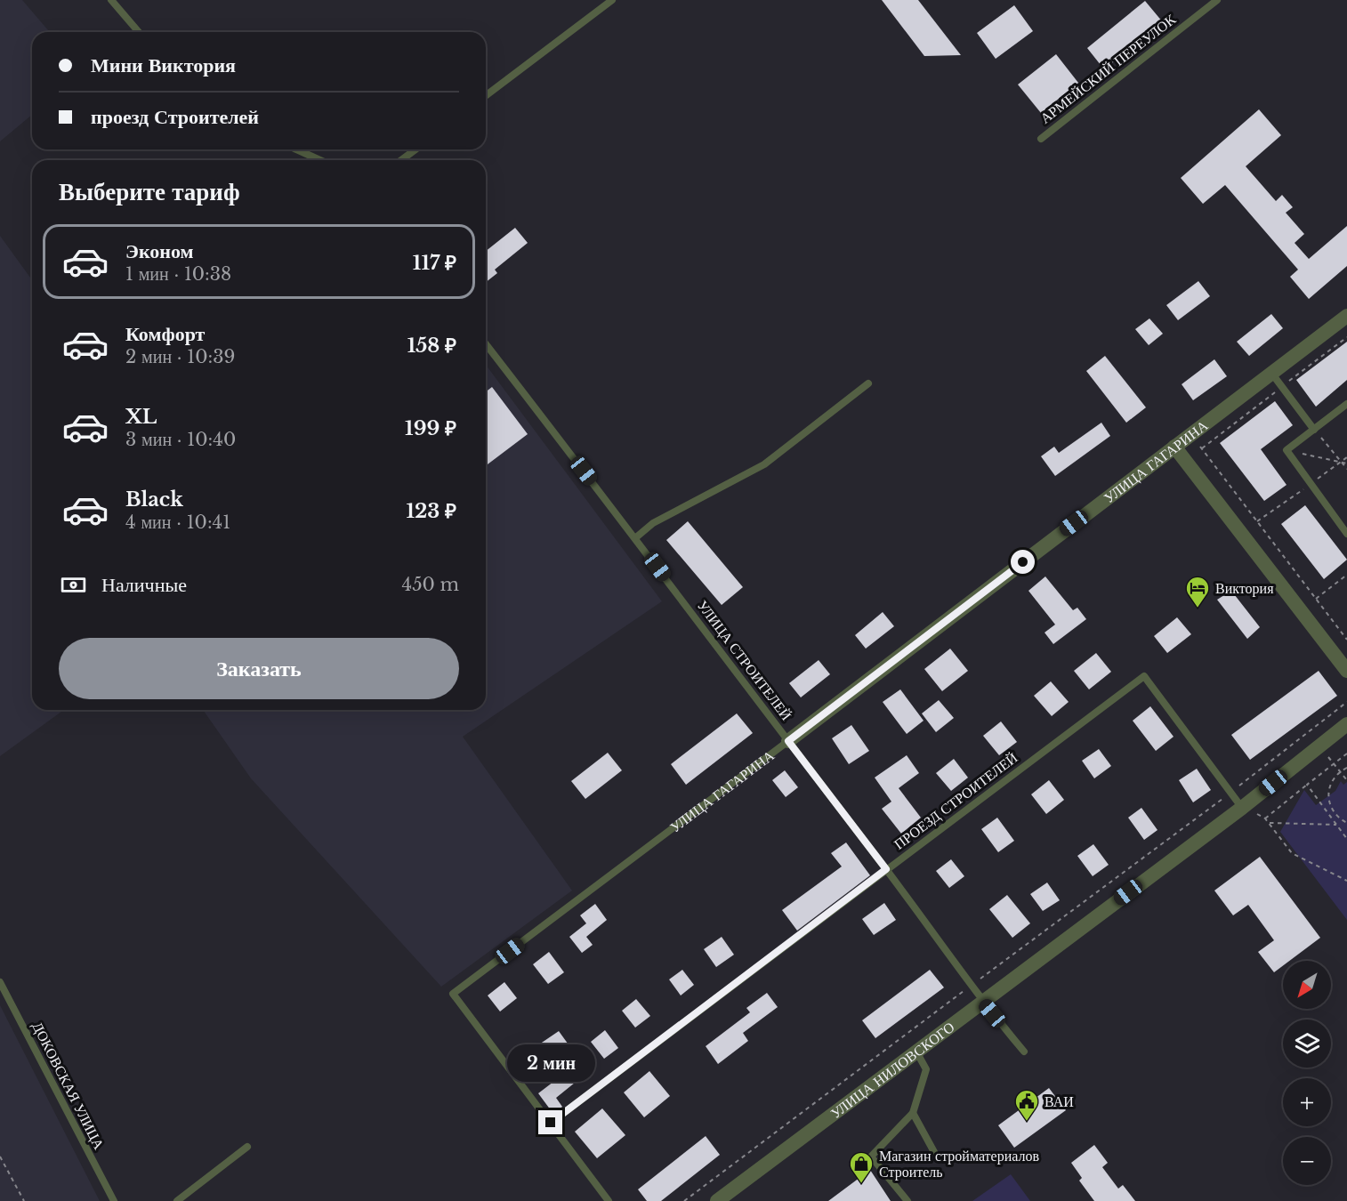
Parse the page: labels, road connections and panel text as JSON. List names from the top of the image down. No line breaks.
{"streets":{"street":["УЛИЦА ГАГАРИНА","УЛИЦА НИЛОВСКОГО"],"lane":["АРМЕЙСКИЙ ПЕРЕУЛОК","УЛИЦА СТРОИТЕЛЕЙ","ПРОЕЗД СТРОИТЕЛЕЙ","ДОКОВСКАЯ УЛИЦА"]},"crossings":[["УЛИЦА ГАГАРИНА","УЛИЦА СТРОИТЕЛЕЙ"],["УЛИЦА ГАГАРИНА","ПРОЕЗД СТРОИТЕЛЕЙ"],["УЛИЦА СТРОИТЕЛЕЙ","ПРОЕЗД СТРОИТЕЛЕЙ"],["УЛИЦА СТРОИТЕЛЕЙ","УЛИЦА НИЛОВСКОГО"],["ПРОЕЗД СТРОИТЕЛЕЙ","УЛИЦА НИЛОВСКОГО"]],"places":{"hotel":["Виктория"],"public building":["ВАИ"],"shop":["Магазин стройматериалов Строитель"]},"north":"bottom left","page":{"banner":["Мини Виктория","проезд Строителей"],"heading":"Выберите тариф","list":[{"name":"Эконом","note":"1 мин · 10:38","value":"117 ₽"},{"name":"Комфорт","note":"2 мин · 10:39","value":"158 ₽"},{"name":"XL","note":"3 мин · 10:40","value":"199 ₽"},{"name":"Black","note":"4 мин · 10:41","value":"123 ₽"}],"pay":["Наличные","450 m"],"buttons":"Заказать","map_buttons":["+","−"],"bubble":"2 мин"}}
